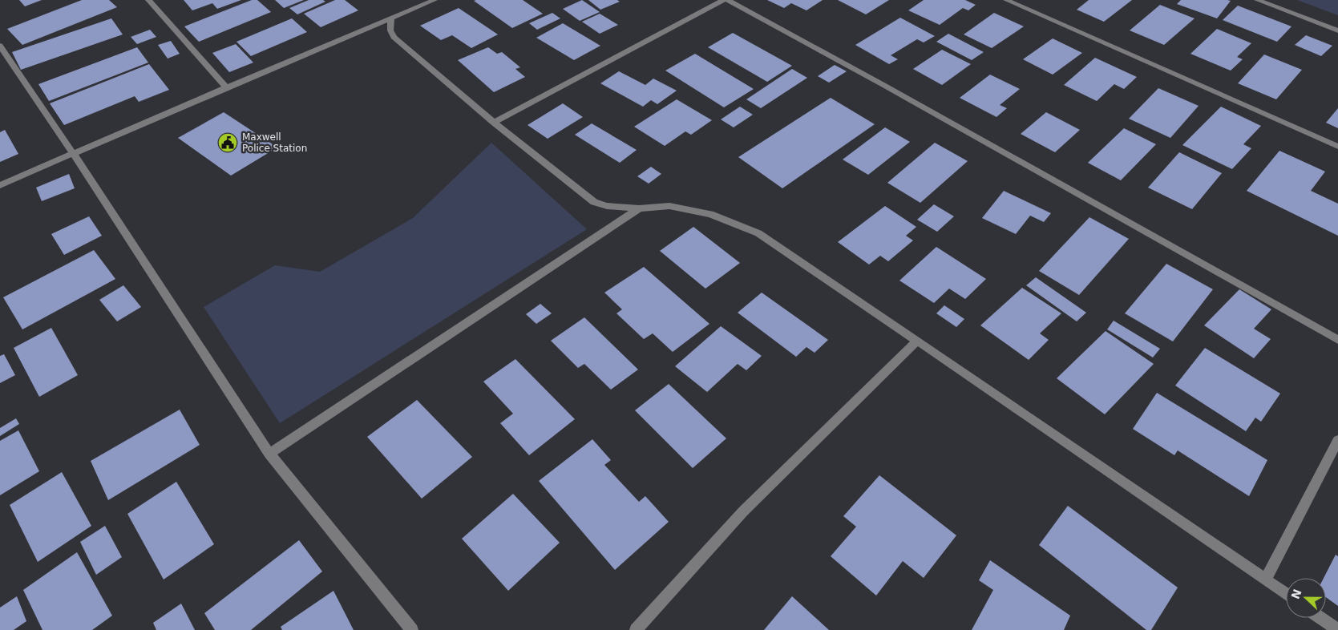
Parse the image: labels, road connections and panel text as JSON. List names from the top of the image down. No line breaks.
{"places":{"public building":["Maxwell Police Station"]},"north":"left"}
